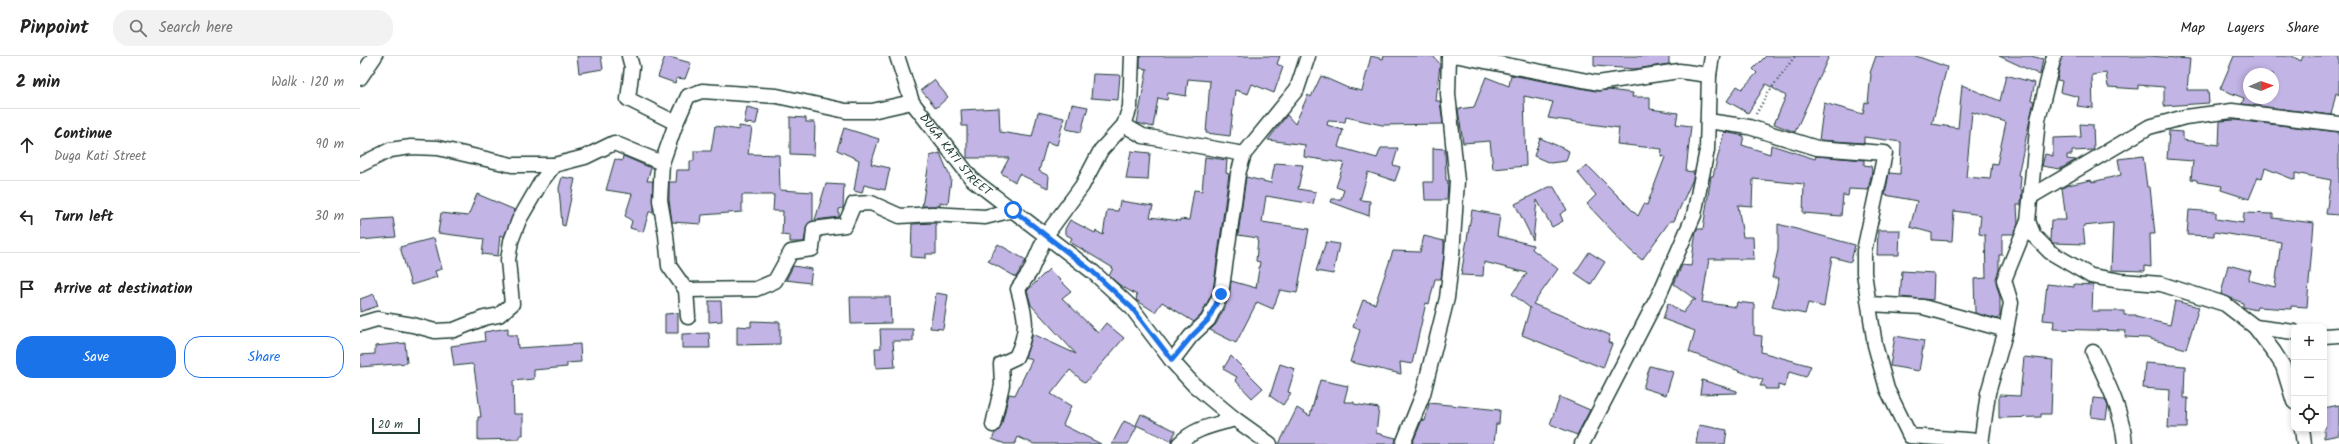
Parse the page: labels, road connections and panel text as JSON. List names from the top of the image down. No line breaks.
{"streets":{"street":["DUGA KATI STREET"]},"scale_bar":"20 m","north":"right","page":{"header":"Pinpoint","search":"Search here","nav":["Map","Layers","Share"],"heading":["2 min","Walk · 120 m"],"list":[["Continue","Duga Kati Street","90 m"],["Turn left","30 m"],"Arrive at destination"],"buttons":["Save","Share"],"map_buttons":["+","−"],"scale":"20 m"}}
